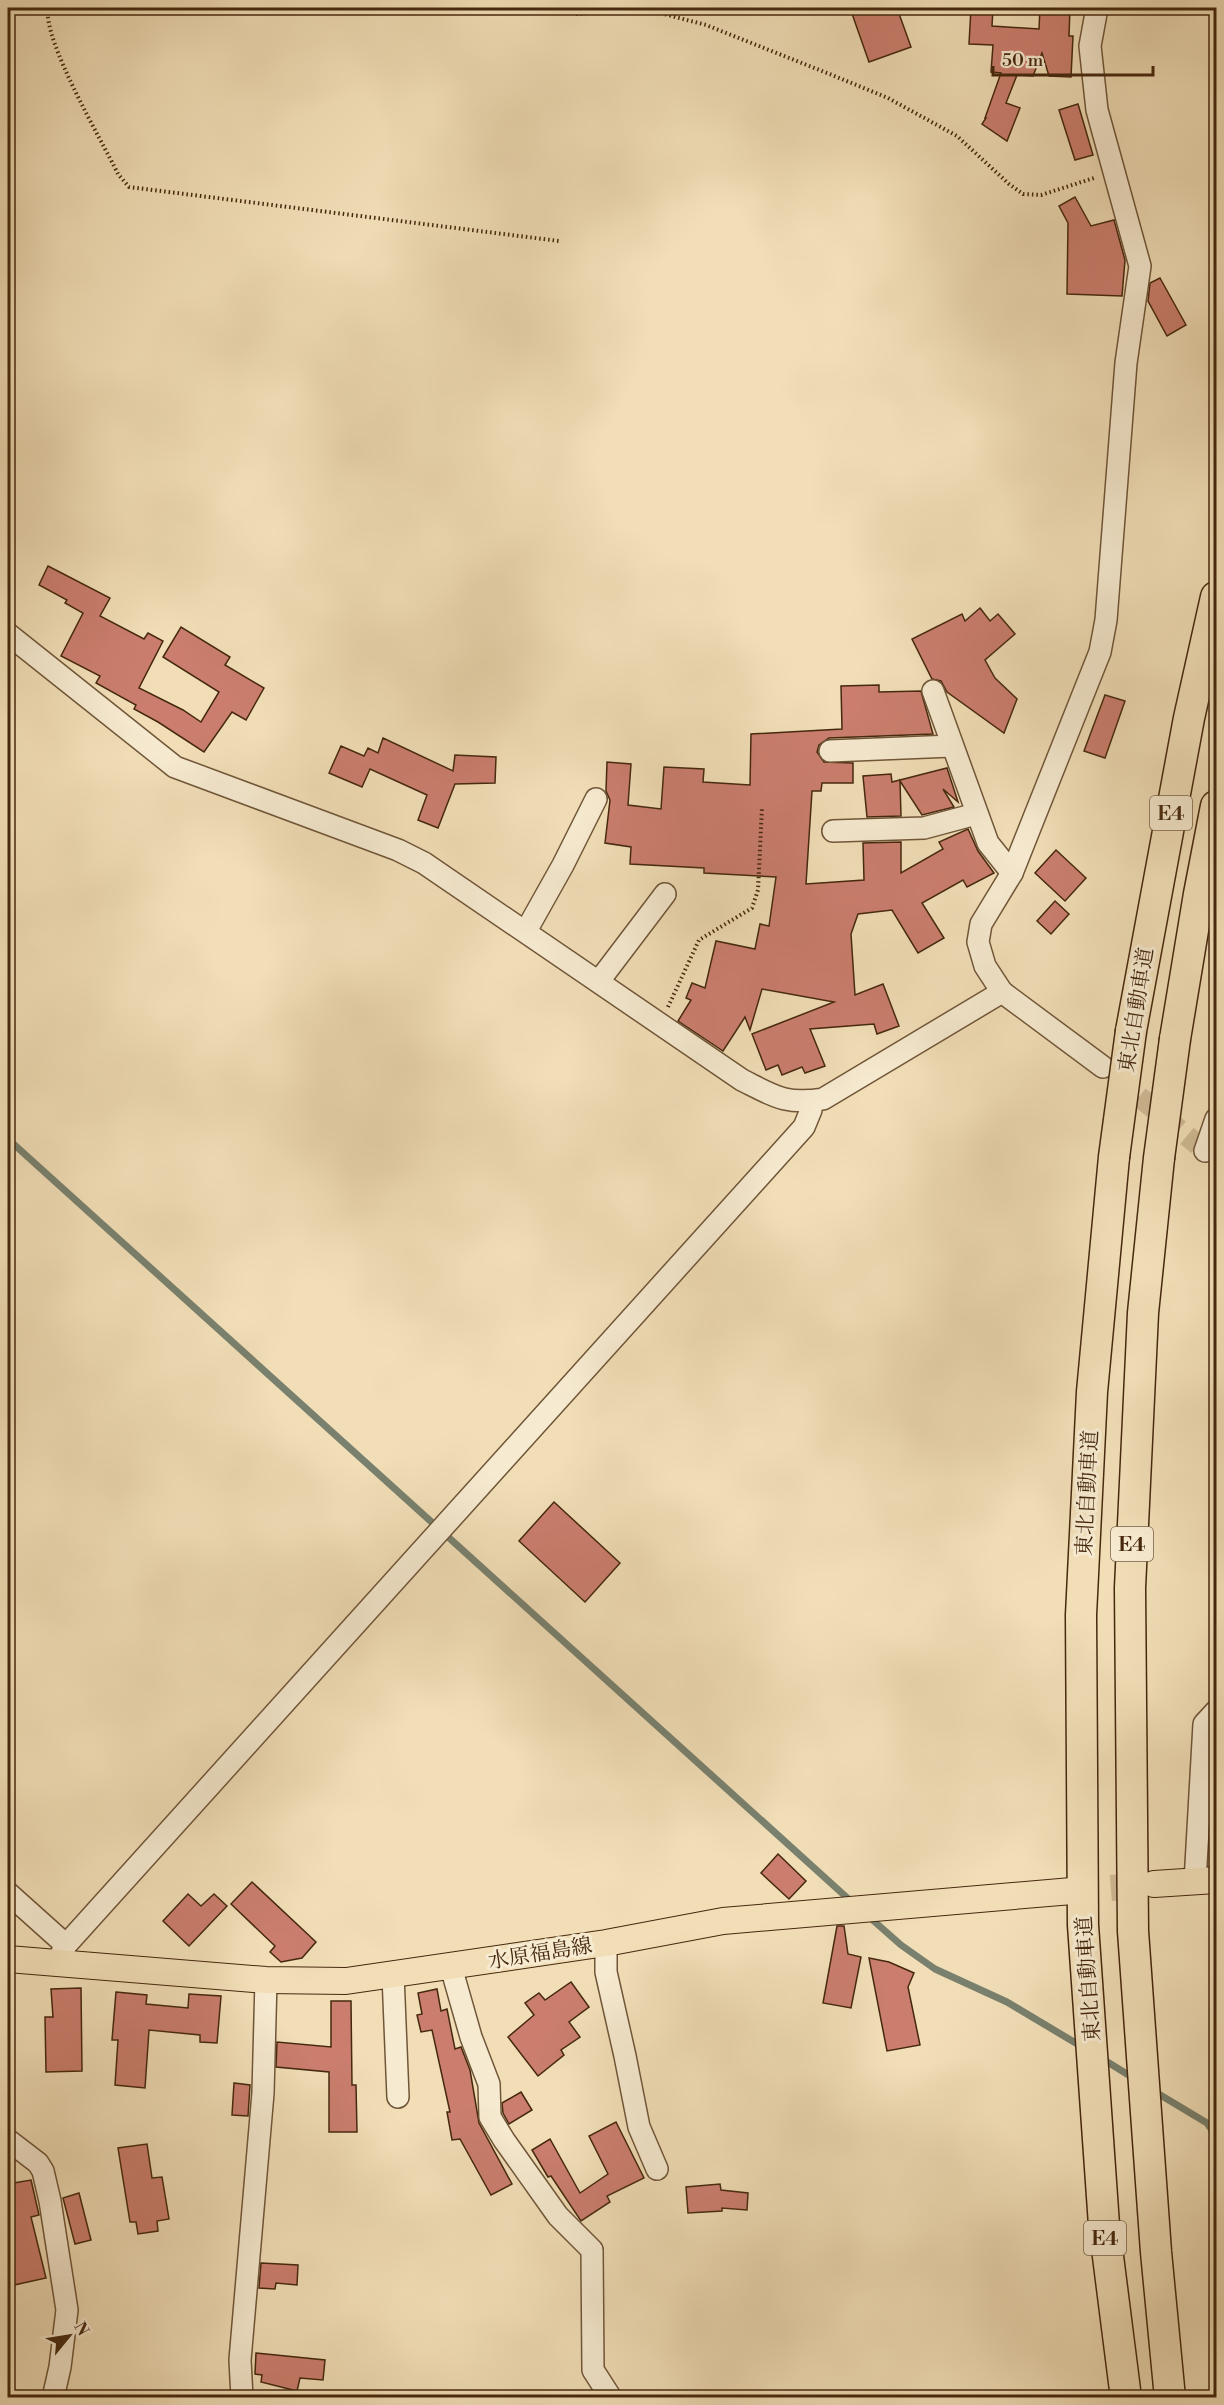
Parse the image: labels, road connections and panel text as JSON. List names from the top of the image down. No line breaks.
{"streets":{"highway":["E4","東北自動車道"],"main road":["水原福島線"]},"scale_bar":"50 m","north":"top right"}
